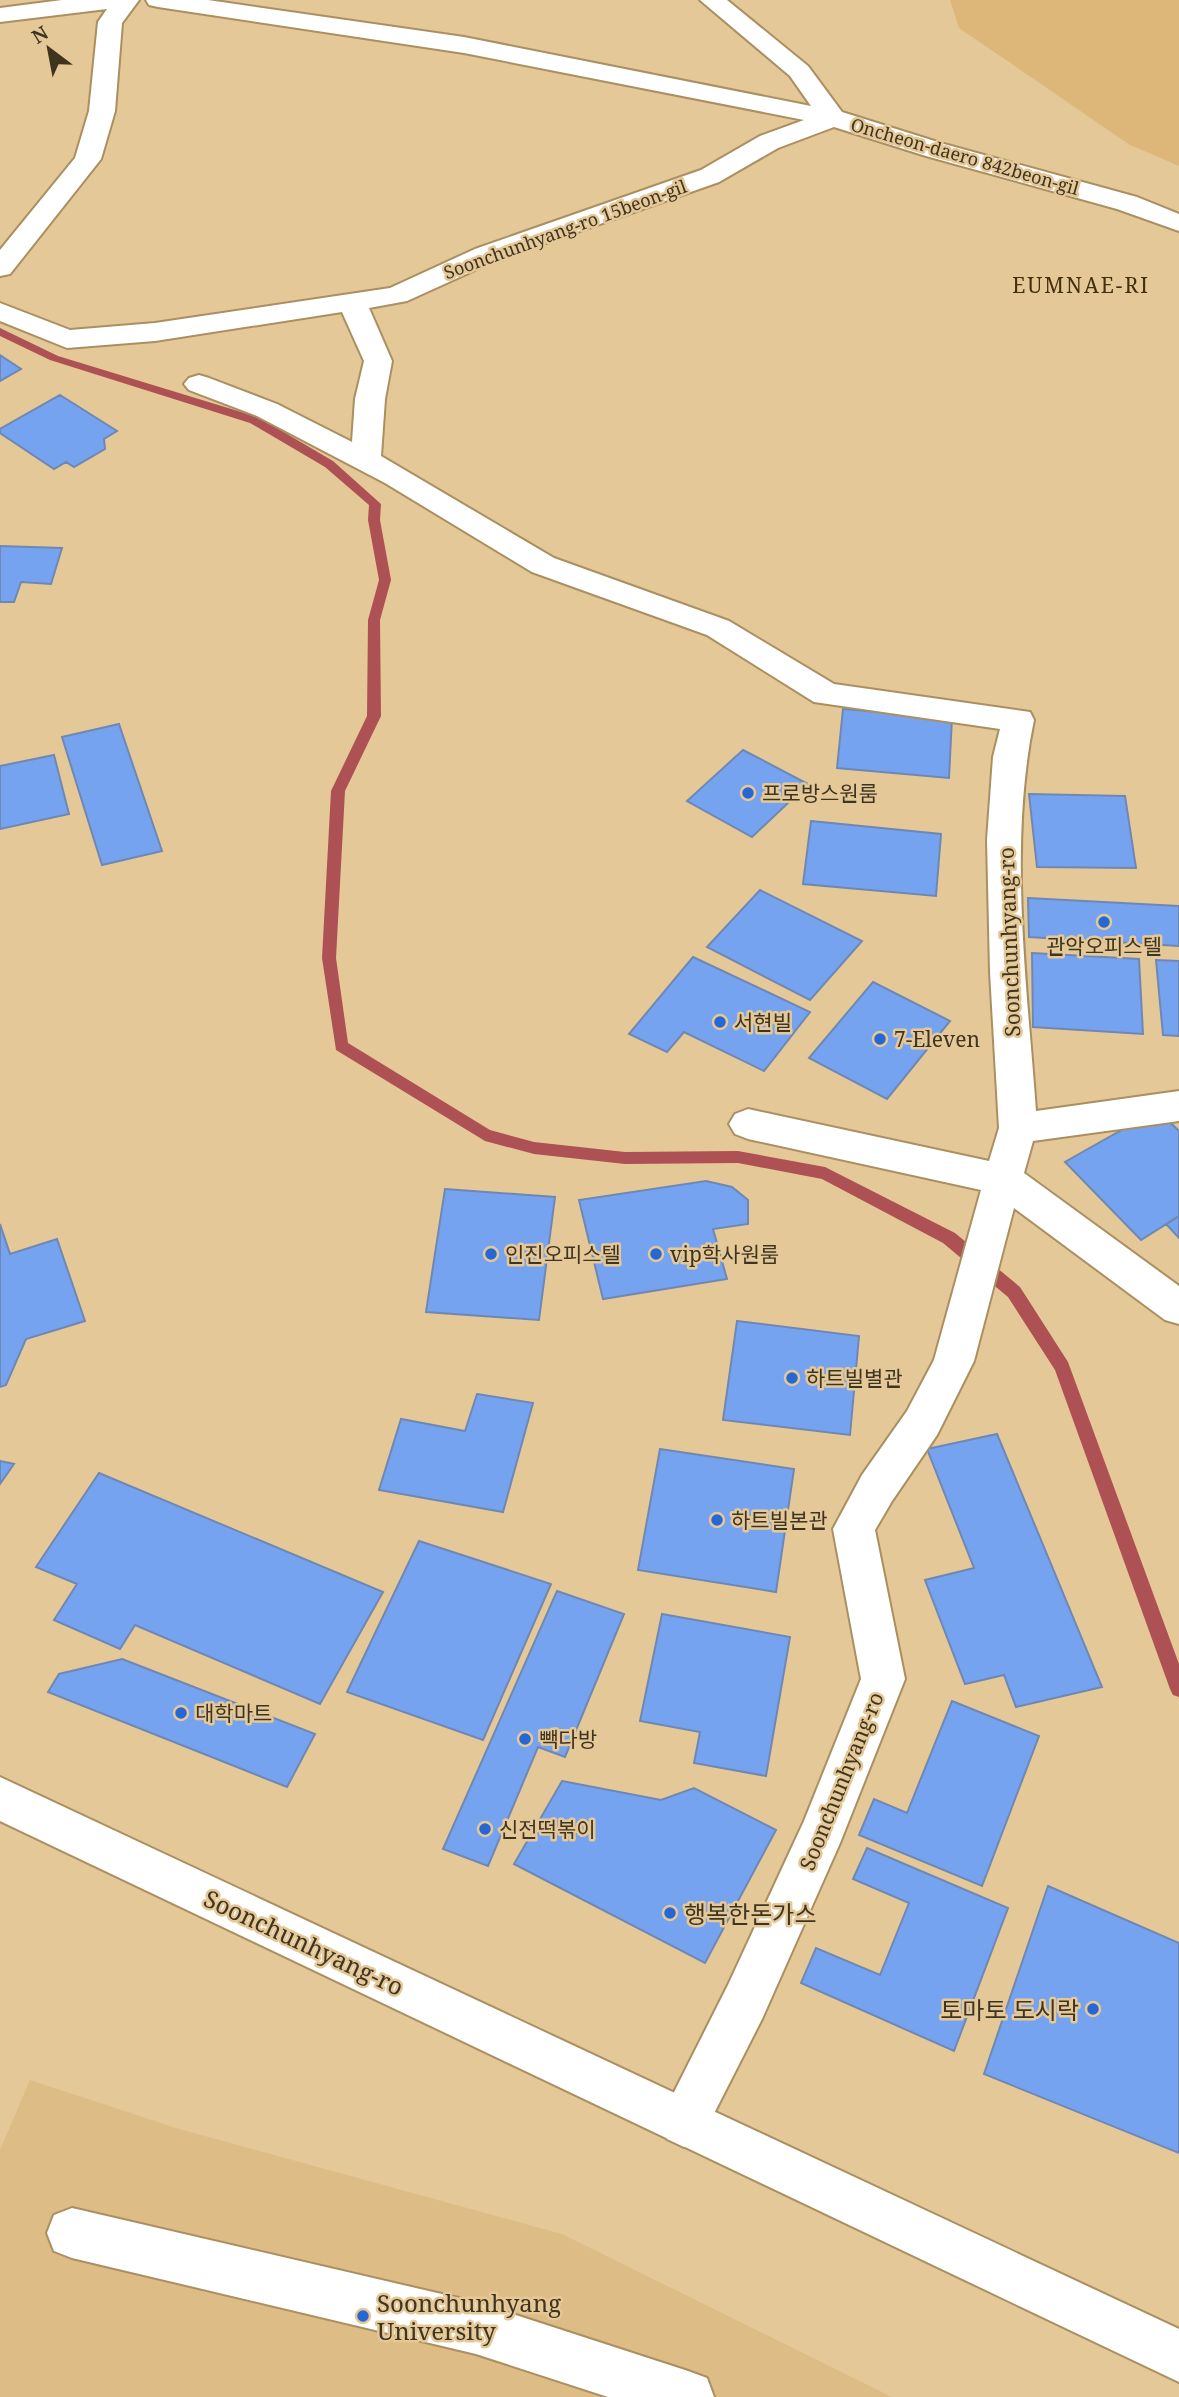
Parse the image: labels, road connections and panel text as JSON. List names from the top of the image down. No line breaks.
{"streets":{"street":["Oncheon-daero 842beon-gil","Soonchunhyang-ro 15beon-gil","Soonchunhyang-ro"]},"crossings":[["Oncheon-daero 842beon-gil","Soonchunhyang-ro 15beon-gil"]],"districts":["EUMNAE-RI"],"places":["프로방스원룸","관악오피스텔","서현빌","7-Eleven","인진오피스텔","vip학사원룸","하트빌별관","하트빌본관","대학마트","빽다방","신전떡볶이","행복한돈가스","토마토 도시락","Soonchunhyang University"],"north":"top left"}
